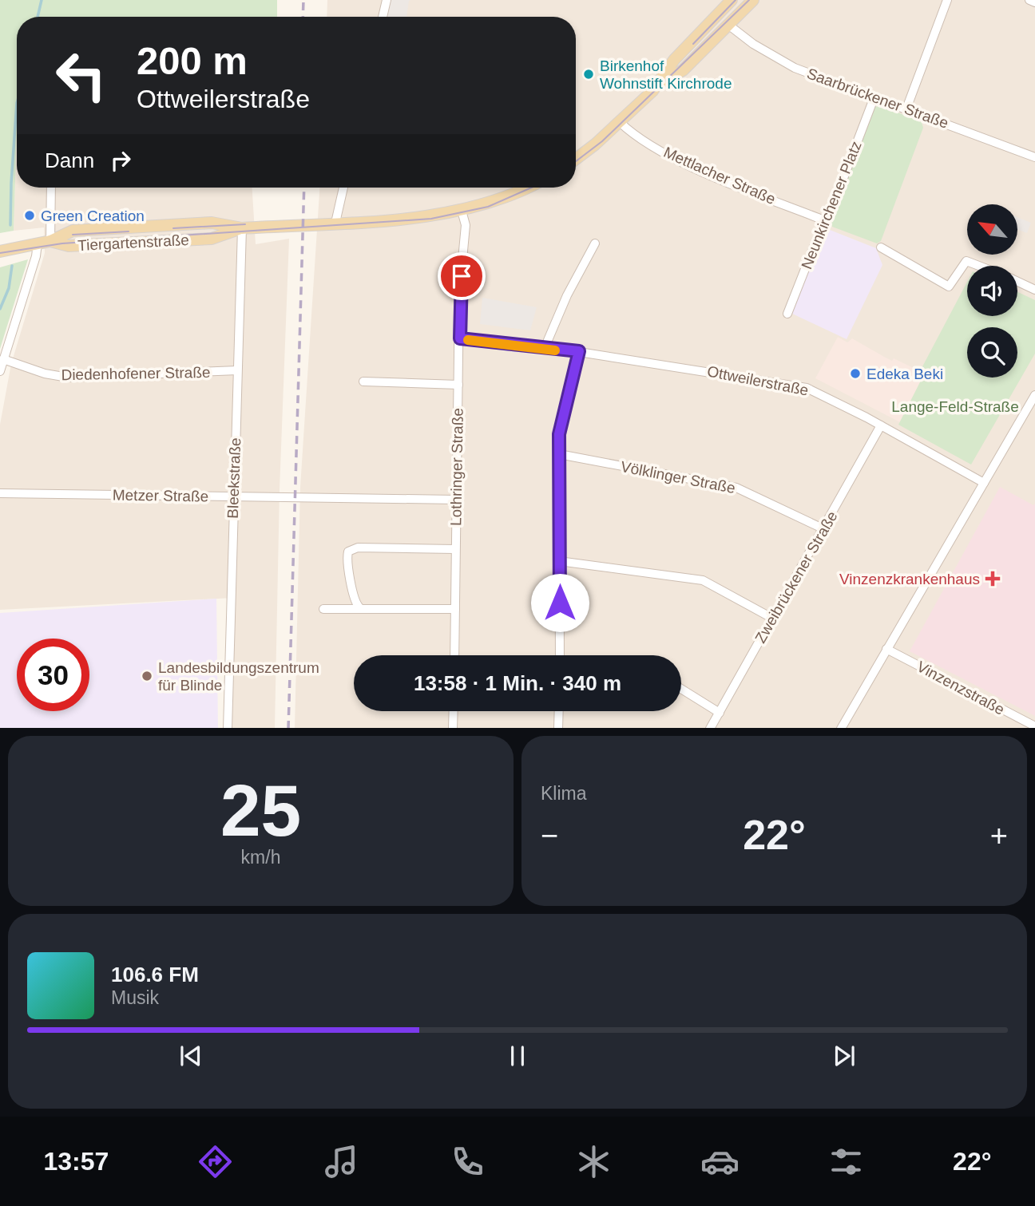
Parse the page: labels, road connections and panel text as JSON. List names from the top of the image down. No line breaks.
{"streets":{"main road":["Tiergartenstraße"],"street":["Saarbrückener Straße","Mettlacher Straße","Neunkirchener Platz","Diedenhofener Straße","Ottweilerstraße","Lothringer Straße","Völklinger Straße","Bleekstraße","Metzer Straße","Zweibrückener Straße","Vinzenzstraße"]},"crossings":[["Saarbrückener Straße","Neunkirchener Platz"],["Mettlacher Straße","Neunkirchener Platz"],["Tiergartenstraße","Lothringer Straße"],["Tiergartenstraße","Bleekstraße"],["Diedenhofener Straße","Bleekstraße"],["Ottweilerstraße","Lothringer Straße"],["Ottweilerstraße","Zweibrückener Straße"],["Lothringer Straße","Metzer Straße"],["Völklinger Straße","Zweibrückener Straße"],["Bleekstraße","Metzer Straße"]],"parks":["Lange-Feld-Straße"],"places":{"other":["Birkenhof Wohnstift Kirchrode","Green Creation","Edeka Beki","Landesbildungszentrum für Blinde"],"health":["Vinzenzkrankenhaus"]},"north":"top left","page":{"turn":["200 m","Ottweilerstraße"],"then":"Dann","limit":"30","trip":"13:58 · 1 Min. · 340 m","tile":[["25","km/h"],"Klima"],"heat":["−","22°","+"],"song":["106.6 FM","Musik"],"tabs":["13:57","22°"]}}
